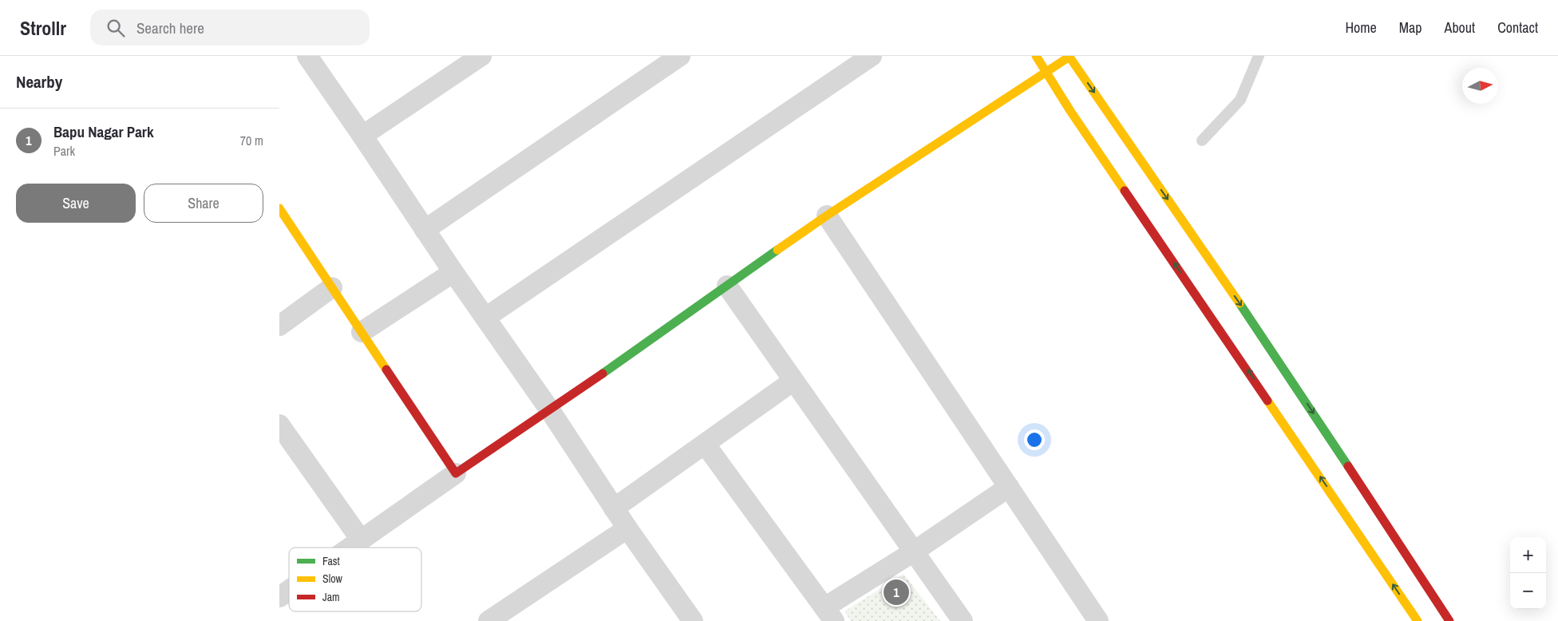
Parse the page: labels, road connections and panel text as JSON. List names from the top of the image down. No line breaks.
{"legend":["Fast","Slow","Jam"],"north":"right","page":{"header":"Strollr","search":"Search here","nav":["Home","Map","About","Contact"],"heading":"Nearby","list":[{"mark":"1","name":"Bapu Nagar Park","note":"Park","value":"70 m"}],"buttons":["Save","Share"],"map_buttons":["+","−"],"pins":"1"}}
